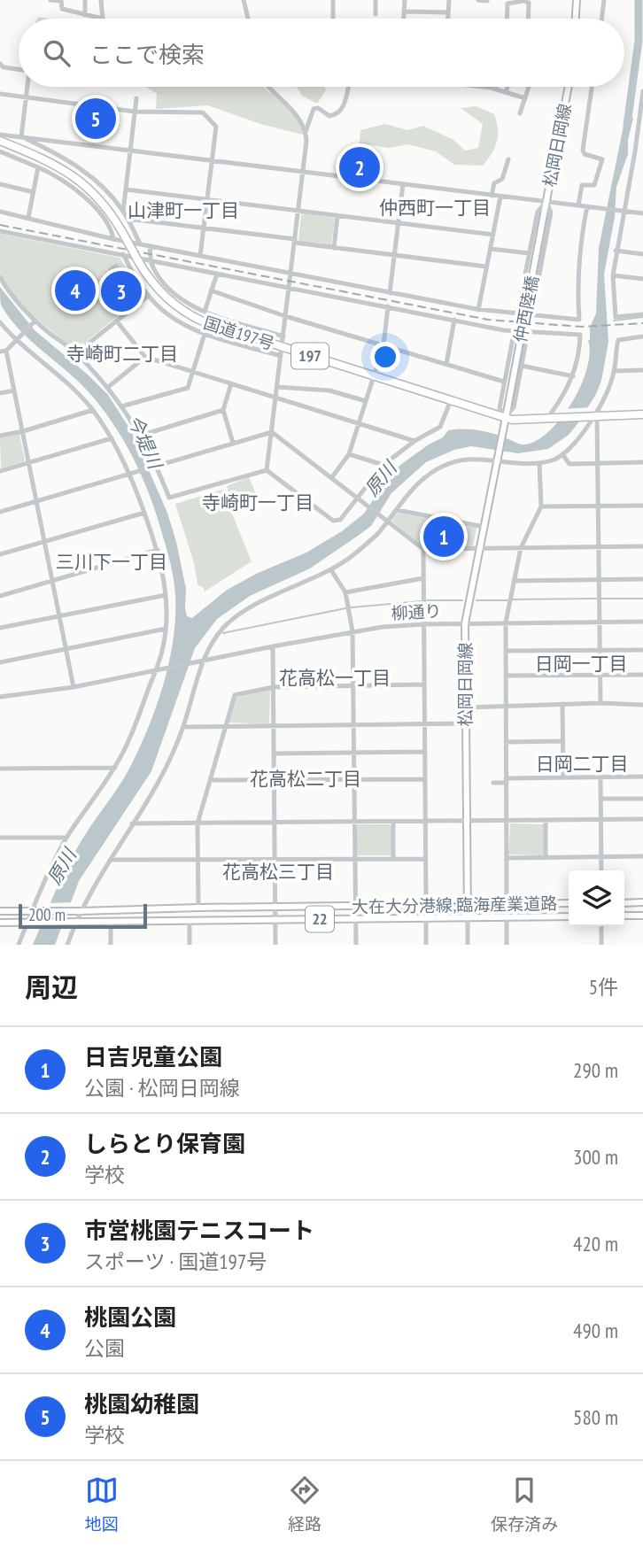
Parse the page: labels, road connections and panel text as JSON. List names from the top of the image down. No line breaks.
{"streets":{"highway":["国道197号","197"],"main road":["松岡日岡線","仲西陸橋","大在大分港線;臨海産業道路","22"],"street":["柳通り"]},"crossings":[["松岡日岡線","仲西陸橋"],["松岡日岡線","国道197号"],["松岡日岡線","柳通り"],["松岡日岡線","大在大分港線;臨海産業道路"],["仲西陸橋","国道197号"]],"districts":["仲西町一丁目","山津町一丁目","寺崎町二丁目","寺崎町一丁目","三川下一丁目","日岡一丁目","花高松一丁目","日岡二丁目","花高松二丁目","花高松三丁目"],"water":["今堤川","原川"],"scale_bar":"200 m","page":{"search":"ここで検索","pins":["5","2","4","3","1"],"scale":"200 m","heading":["周辺","5件"],"list":[{"mark":"1","name":"日吉児童公園","note":"公園 · 松岡日岡線","value":"290 m"},{"mark":"2","name":"しらとり保育園","note":"学校","value":"300 m"},{"mark":"3","name":"市営桃園テニスコート","note":"スポーツ · 国道197号","value":"420 m"},{"mark":"4","name":"桃園公園","note":"公園","value":"490 m"},{"mark":"5","name":"桃園幼稚園","note":"学校","value":"580 m"}],"nav":["地図","経路","保存済み"]}}
